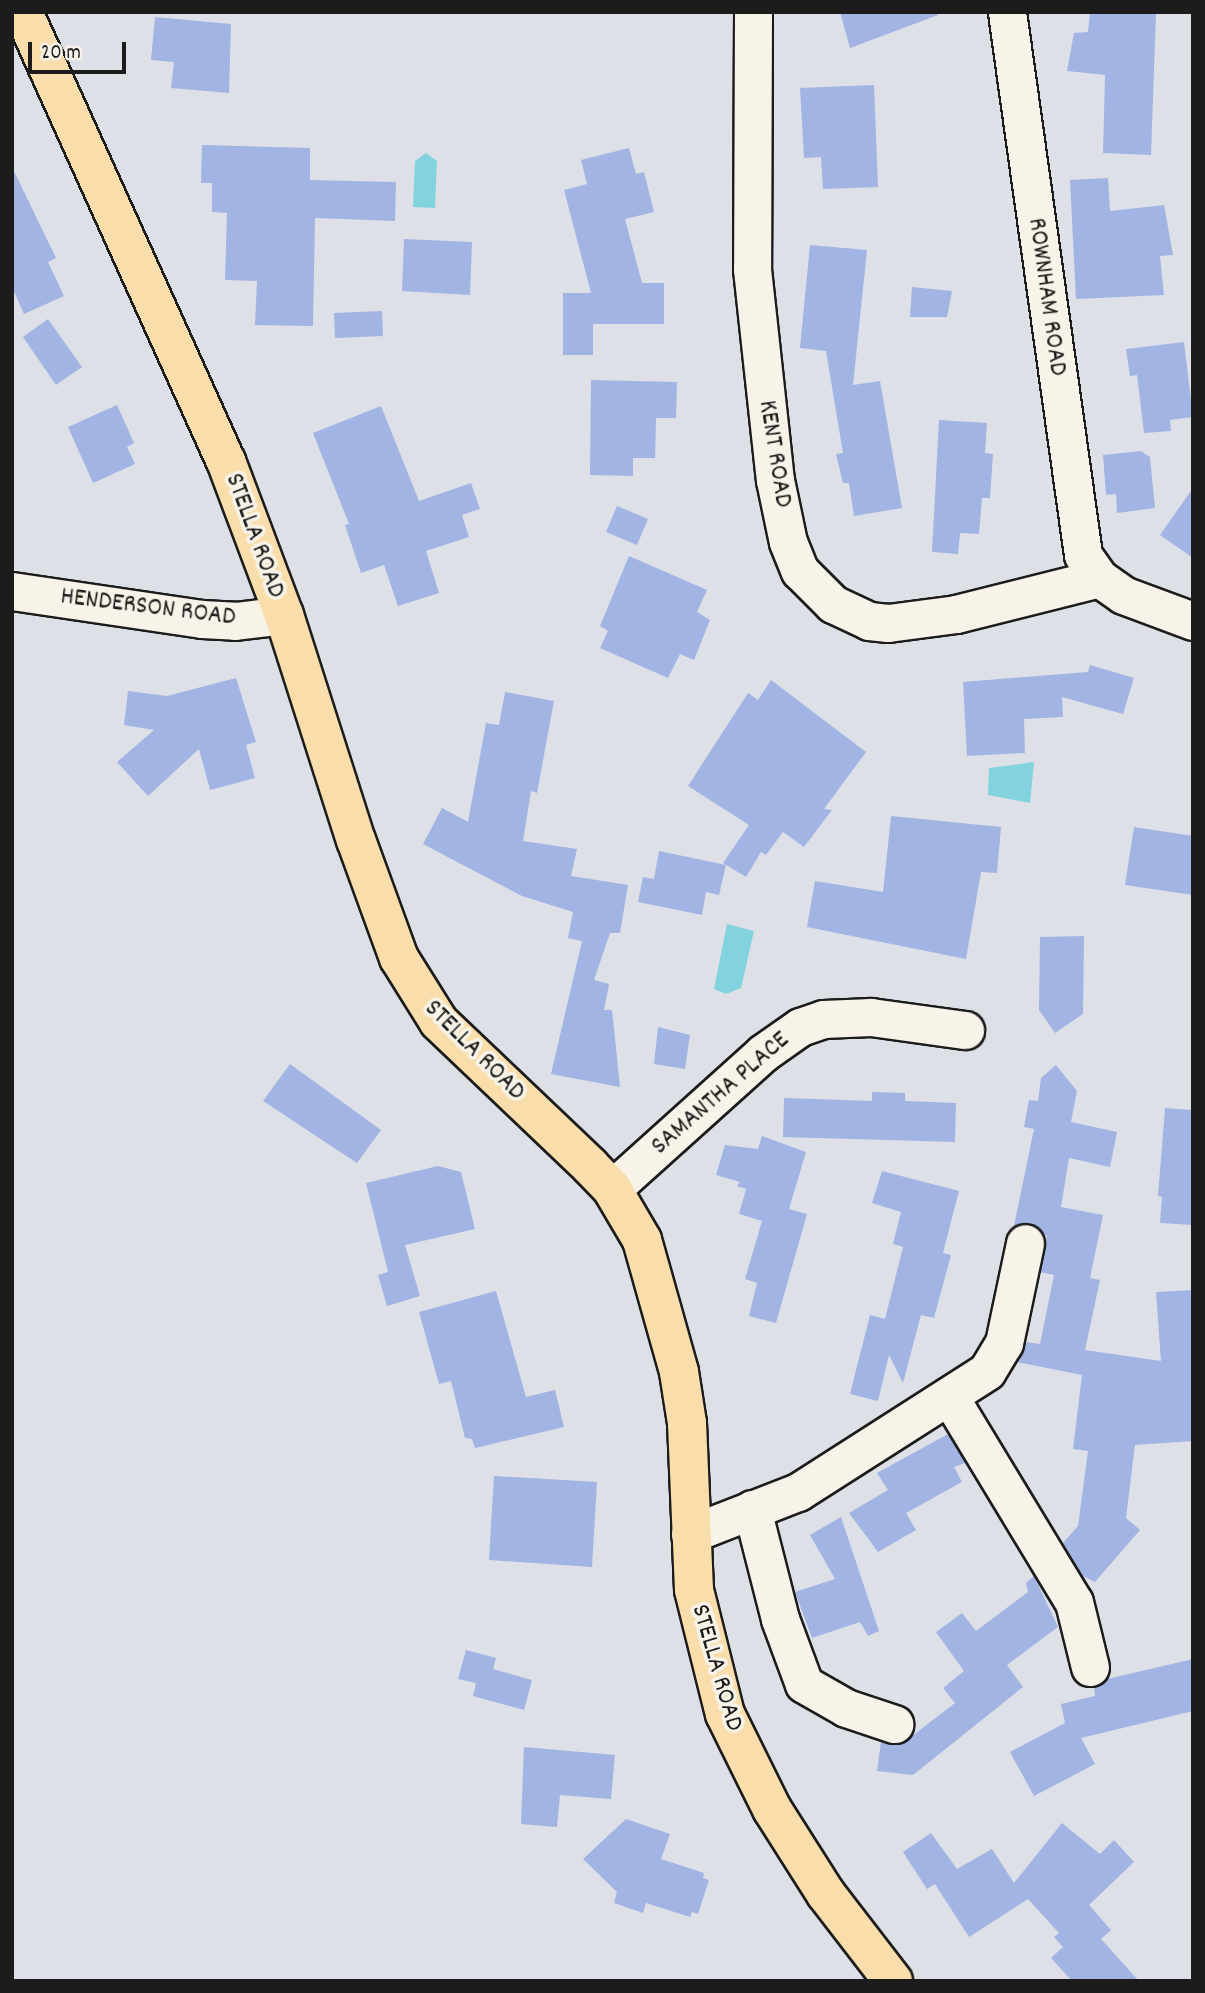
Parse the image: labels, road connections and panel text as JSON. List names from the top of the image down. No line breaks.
{"streets":{"main road":["STELLA ROAD"],"street":["ROWNHAM ROAD","KENT ROAD","HENDERSON ROAD","SAMANTHA PLACE"]},"crossings":[["ROWNHAM ROAD","KENT ROAD"],["STELLA ROAD","HENDERSON ROAD"],["STELLA ROAD","SAMANTHA PLACE"]],"scale_bar":"20 m"}
